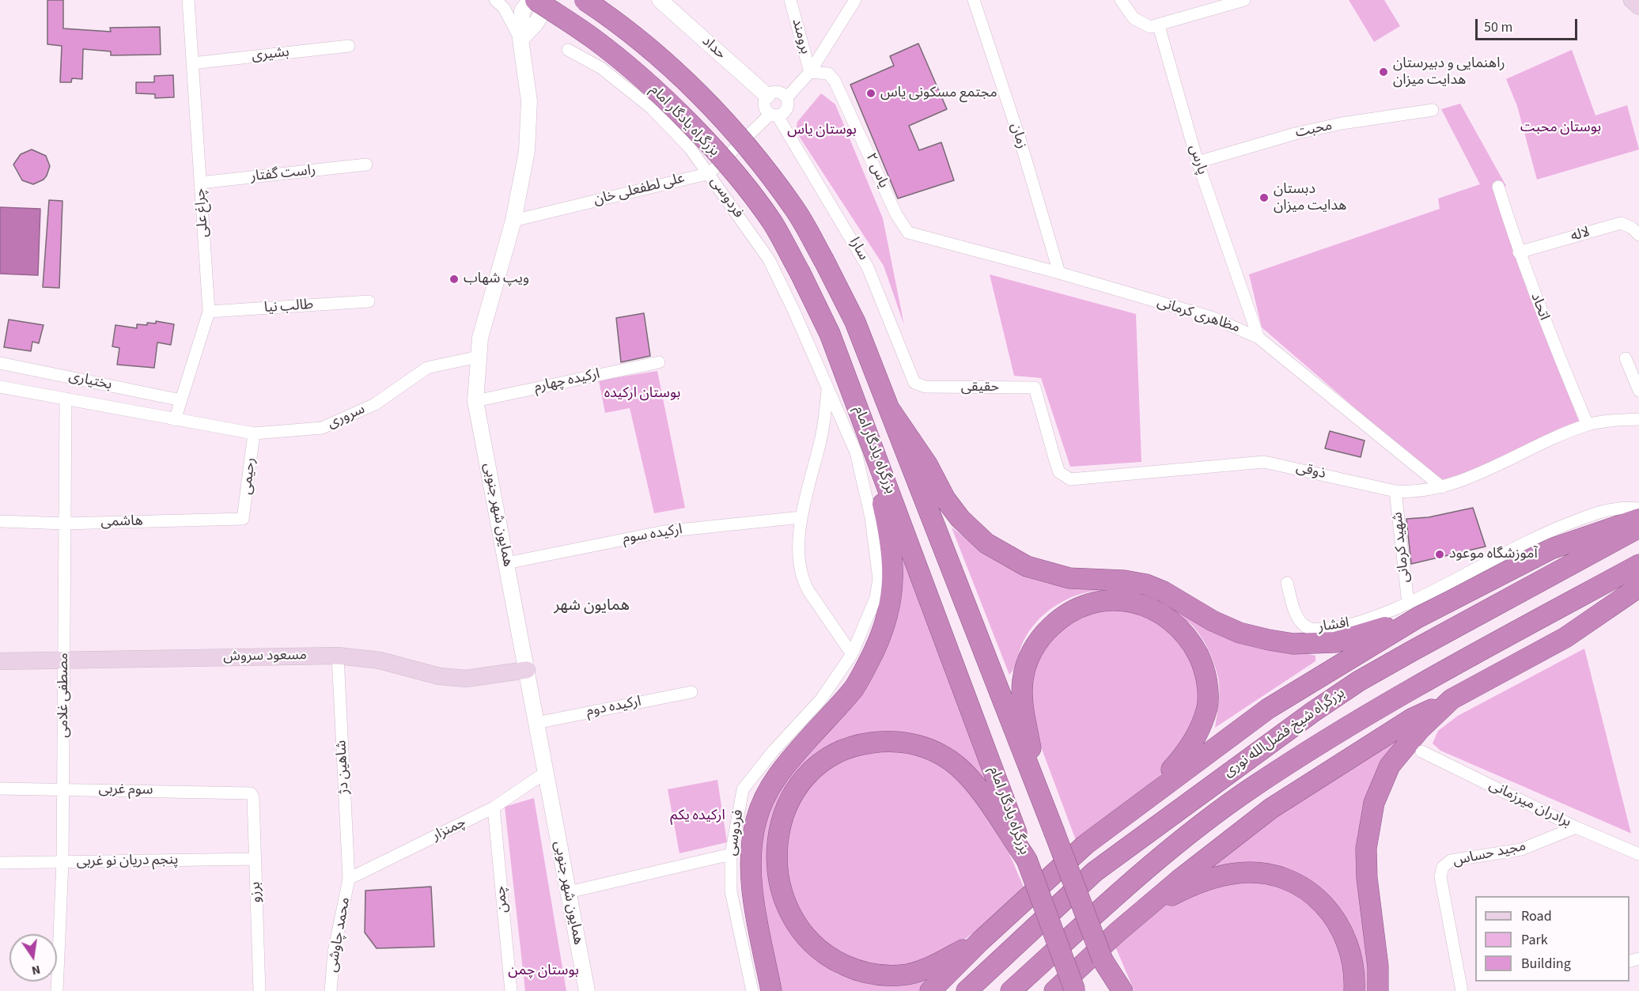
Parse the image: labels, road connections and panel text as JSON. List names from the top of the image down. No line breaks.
{"streets":{"highway":["بزرگراه یادگار امام","بزرگراه شیخ فضل‌الله نوری"],"main road":["مسعود سروش"],"street":["برومند","حداد","بشیری","محبت","زمان","پارس","یاس ۲","راست گفتار","علی لطفعلی خان","فردوسی","چراغ‌ علی","لاله","سارا","طالب‌ نیا","اتحاد","مظاهری کرمانی","بختیاری","ارکیده چهارم","حقیقی","سروری","ذوقی","رحیمی","همایون‌ شهر جنوبی","هاشمی","ارکیده سوم","شهید کرمانی","افشار","مصطفی غلامی","ارکیده دوم","شاهین دژ","سوم غربی","برادران میرزمانی","چمنزار","مجید حساس","پنجم دریان‌ نو غربی","برزو","چمن","محمد چاوشی"]},"crossings":[["برومند","یاس ۲"],["حداد","سارا"],["بشیری","چراغ‌ علی"],["محبت","پارس"],["زمان","مظاهری کرمانی"],["پارس","مظاهری کرمانی"],["یاس ۲","مظاهری کرمانی"],["راست گفتار","چراغ‌ علی"],["علی لطفعلی خان","فردوسی"],["علی لطفعلی خان","همایون‌ شهر جنوبی"],["چراغ‌ علی","طالب‌ نیا"],["چراغ‌ علی","بختیاری"],["چراغ‌ علی","سروری"],["لاله","اتحاد"],["سارا","حقیقی"],["اتحاد","ذوقی"],["مظاهری کرمانی","ذوقی"],["بختیاری","سروری"],["بختیاری","مصطفی غلامی"],["ارکیده چهارم","همایون‌ شهر جنوبی"],["حقیقی","ذوقی"],["سروری","رحیمی"],["سروری","همایون‌ شهر جنوبی"],["ذوقی","شهید کرمانی"],["رحیمی","هاشمی"],["همایون‌ شهر جنوبی","ارکیده سوم"],["همایون‌ شهر جنوبی","مسعود سروش"],["همایون‌ شهر جنوبی","ارکیده دوم"],["همایون‌ شهر جنوبی","چمنزار"],["هاشمی","مصطفی غلامی"],["شهید کرمانی","افشار"],["مسعود سروش","مصطفی غلامی"],["مسعود سروش","شاهین دژ"],["مصطفی غلامی","سوم غربی"],["مصطفی غلامی","پنجم دریان‌ نو غربی"],["شاهین دژ","چمنزار"],["شاهین دژ","محمد چاوشی"],["سوم غربی","برزو"],["برادران میرزمانی","مجید حساس"],["چمنزار","چمن"],["چمنزار","محمد چاوشی"],["پنجم دریان‌ نو غربی","برزو"]],"districts":["همایون شهر"],"parks":["بوستان محبت","بوستان یاس","بوستان ارکیده","ارکیده یکم","بوستان چمن"],"places":["راهنمایی و دبیرستان هدایت میزان","مجتمع مسکونی یاس","دبستان هدایت میزان","ویپ شهاب","آموزشگاه موعود"],"legend":["Road","Park","Building"],"scale_bar":"50 m","north":"bottom"}
